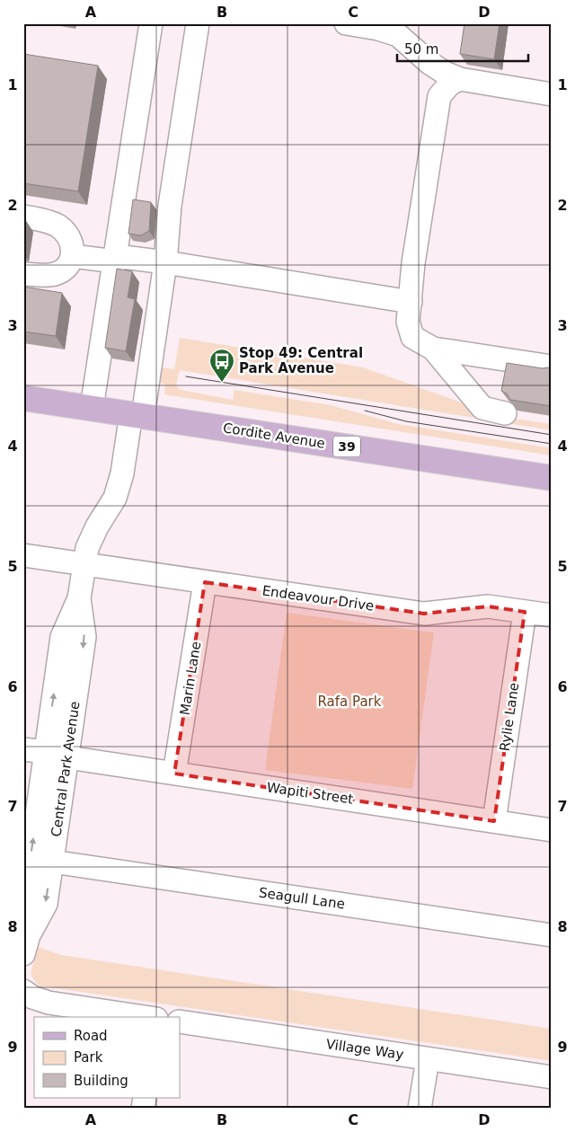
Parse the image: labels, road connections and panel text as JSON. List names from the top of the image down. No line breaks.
{"streets":{"main road":["Cordite Avenue","39"],"street":["Endeavour Drive","Marin Lane","Rylie Lane","Central Park Avenue","Wapiti Street","Seagull Lane","Village Way"]},"crossings":[["Cordite Avenue","Central Park Avenue"],["Endeavour Drive","Marin Lane"],["Endeavour Drive","Rylie Lane"],["Endeavour Drive","Central Park Avenue"],["Marin Lane","Wapiti Street"],["Rylie Lane","Wapiti Street"],["Central Park Avenue","Wapiti Street"],["Central Park Avenue","Seagull Lane"]],"parks":["Rafa Park"],"places":{"bus stop":["Stop 49: Central Park Avenue"]},"legend":["Road","Park","Building"],"scale_bar":"50 m","grid":{"columns":["A","B","C","D"],"rows":["1","2","3","4","5","6","7","8","9"]}}
